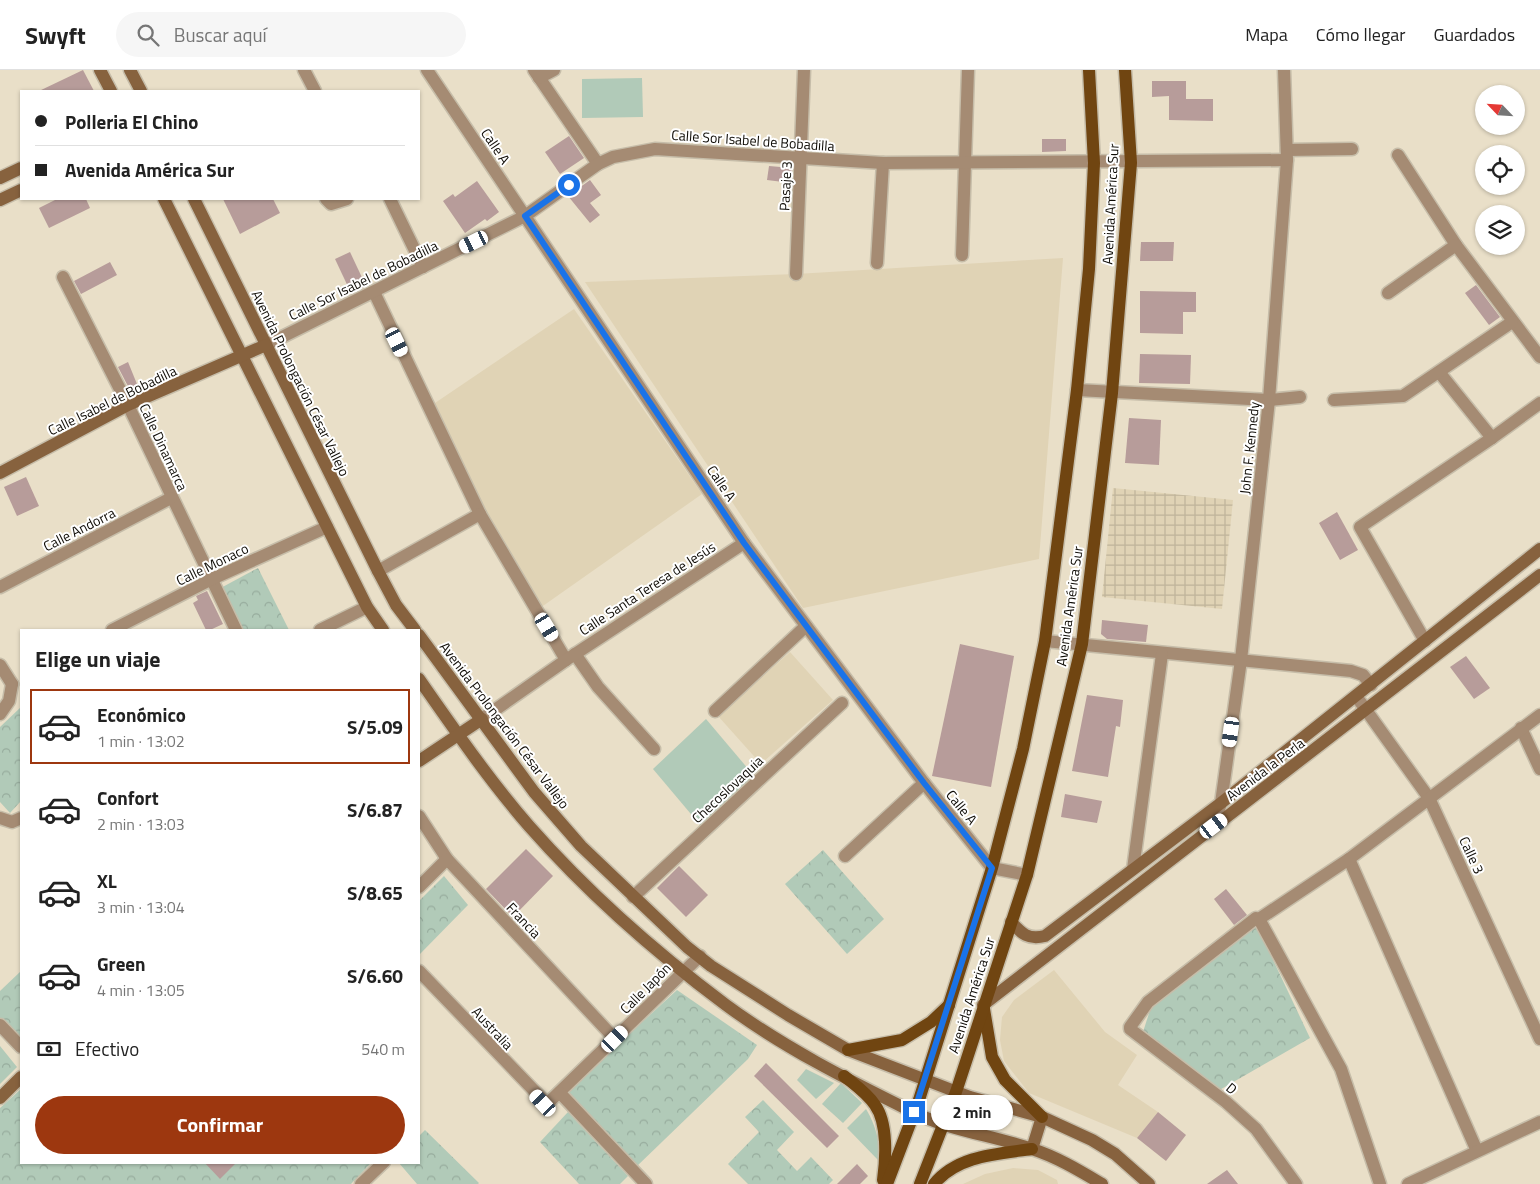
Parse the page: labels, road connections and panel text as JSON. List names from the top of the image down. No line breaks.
{"streets":{"main road":["Avenida América Sur","Avenida Prolongación César Vallejo","Calle Isabel de Bobadilla","Calle Santa Teresa de Jesús","Avenida la Perla"],"street":["Calle Sor Isabel de Bobadilla","Calle A","Pasaje 3","Calle Dinamarca","John F. Kennedy","Calle Andorra","Calle Monaco","Checoslovaquia","Calle 3","Francia","Calle Japón","Australia","D"]},"crossings":[["Calle Sor Isabel de Bobadilla","Calle A"],["Calle Sor Isabel de Bobadilla","Pasaje 3"],["Calle Sor Isabel de Bobadilla","Avenida América Sur"],["Calle Sor Isabel de Bobadilla","Avenida Prolongación César Vallejo"],["Calle Sor Isabel de Bobadilla","Calle Isabel de Bobadilla"],["Calle Sor Isabel de Bobadilla","John F. Kennedy"],["Calle A","Avenida América Sur"],["Calle A","Calle Santa Teresa de Jesús"],["Avenida América Sur","Avenida Prolongación César Vallejo"],["Avenida América Sur","Avenida la Perla"],["Avenida Prolongación César Vallejo","Calle Isabel de Bobadilla"],["Avenida Prolongación César Vallejo","Calle Santa Teresa de Jesús"],["Avenida Prolongación César Vallejo","Checoslovaquia"],["Avenida Prolongación César Vallejo","Calle Japón"],["Calle Isabel de Bobadilla","Calle Dinamarca"],["Calle Dinamarca","Calle Andorra"],["Calle Dinamarca","Calle Monaco"],["John F. Kennedy","Avenida la Perla"],["Avenida la Perla","Calle 3"],["Francia","Calle Japón"],["Calle Japón","Australia"]],"north":"top left","page":{"header":"Swyft","search":"Buscar aquí","nav":["Mapa","Cómo llegar","Guardados"],"banner":["Polleria El Chino","Avenida América Sur"],"heading":"Elige un viaje","list":[{"name":"Económico","note":"1 min · 13:02","value":"S/5.09"},{"name":"Confort","note":"2 min · 13:03","value":"S/6.87"},{"name":"XL","note":"3 min · 13:04","value":"S/8.65"},{"name":"Green","note":"4 min · 13:05","value":"S/6.60"}],"pay":["Efectivo","540 m"],"buttons":"Confirmar","bubble":"2 min"}}
